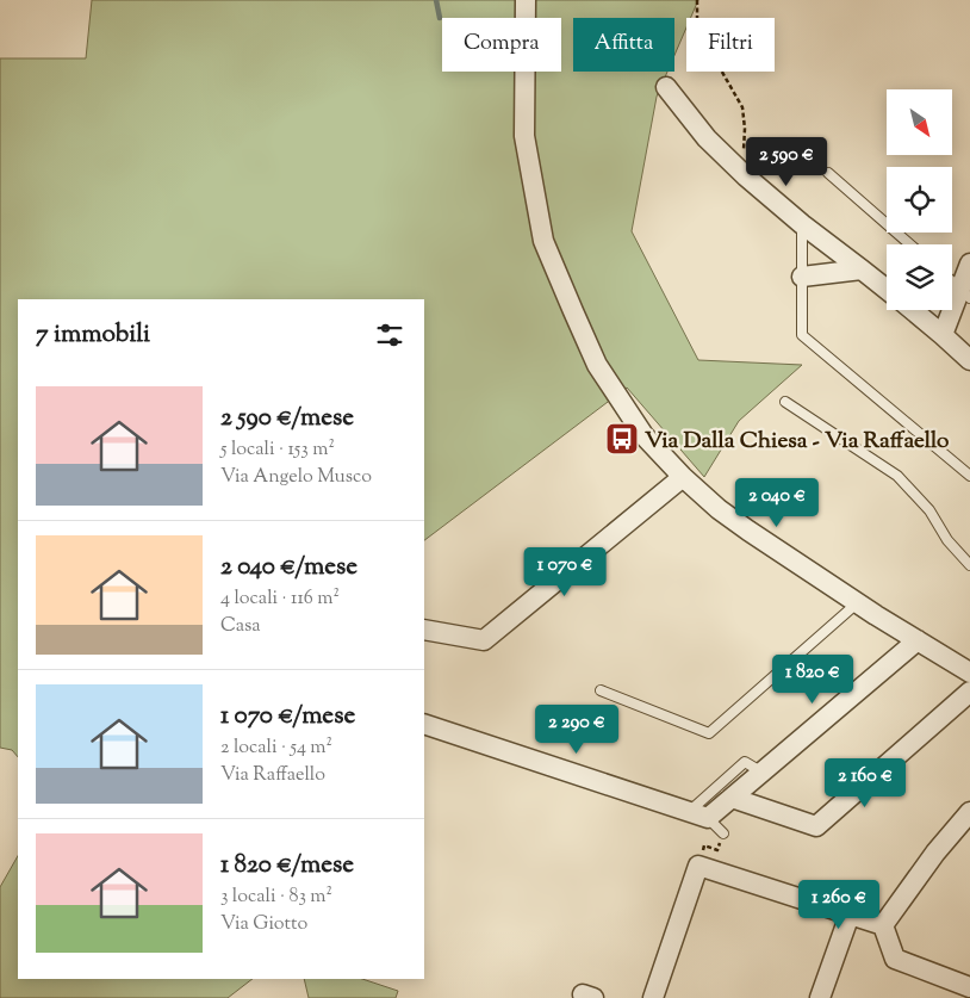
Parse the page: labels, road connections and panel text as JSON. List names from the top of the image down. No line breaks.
{"places":{"bus stop":["Via Dalla Chiesa - Via Raffaello"]},"north":"bottom right","page":{"chip":["Compra","Affitta","Filtri"],"price":["2 590 €","2 040 €","1 070 €","1 820 €","2 290 €","2 160 €","1 260 €"],"heading":"7 immobili","list":[{"name":"2 590 €/mese","note":"5 locali · 153 m² · Via Angelo Musco"},{"name":"2 040 €/mese","note":"4 locali · 116 m² · Casa"},{"name":"1 070 €/mese","note":"2 locali · 54 m² · Via Raffaello"},{"name":"1 820 €/mese","note":"3 locali · 83 m² · Via Giotto"}]}}
